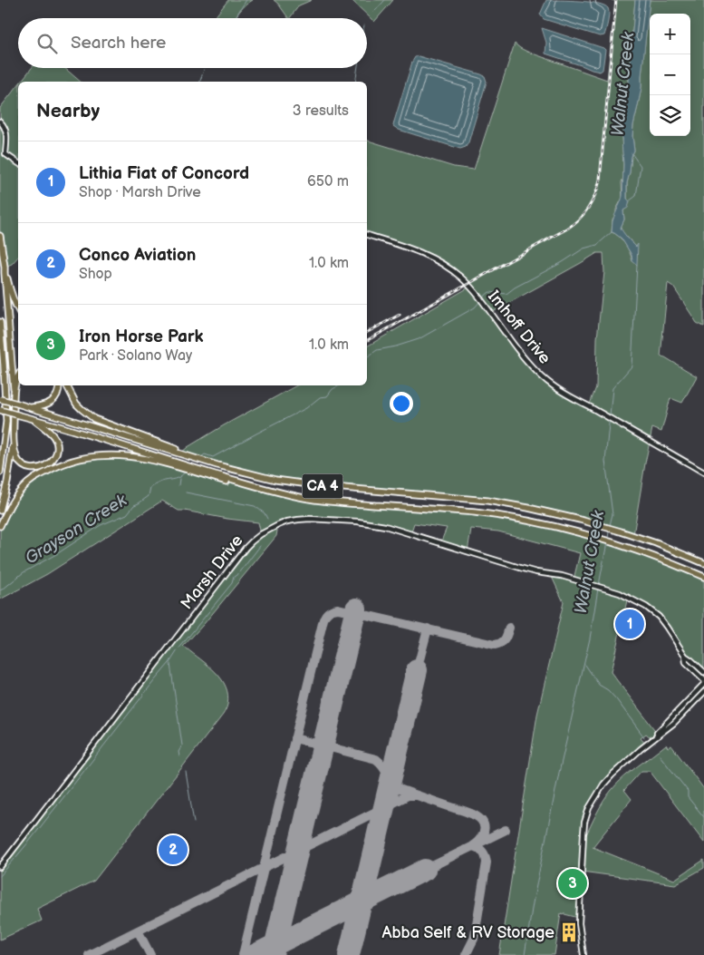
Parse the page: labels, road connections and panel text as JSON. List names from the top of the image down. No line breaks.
{"streets":{"highway":["CA 4"],"street":["Imhoff Drive","Marsh Drive"]},"water":["Walnut Creek","Grayson Creek"],"places":{"building":["Abba Self & RV Storage"]},"page":{"map_buttons":["+","−"],"search":"Search here","heading":["Nearby","3 results"],"list":[{"mark":"1","name":"Lithia Fiat of Concord","note":"Shop · Marsh Drive","value":"650 m"},{"mark":"2","name":"Conco Aviation","note":"Shop","value":"1.0 km"},{"mark":"3","name":"Iron Horse Park","note":"Park · Solano Way","value":"1.0 km"}],"pins":["1","2","3"]}}
